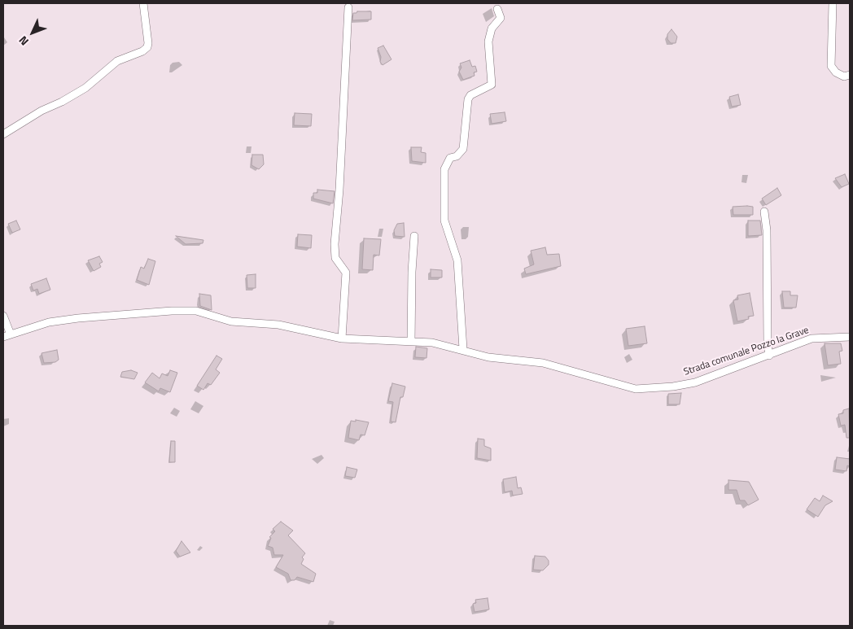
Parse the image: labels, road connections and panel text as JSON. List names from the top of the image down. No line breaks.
{"streets":{"street":["Strada comunale Pozzo la Grave"]},"north":"bottom left"}
